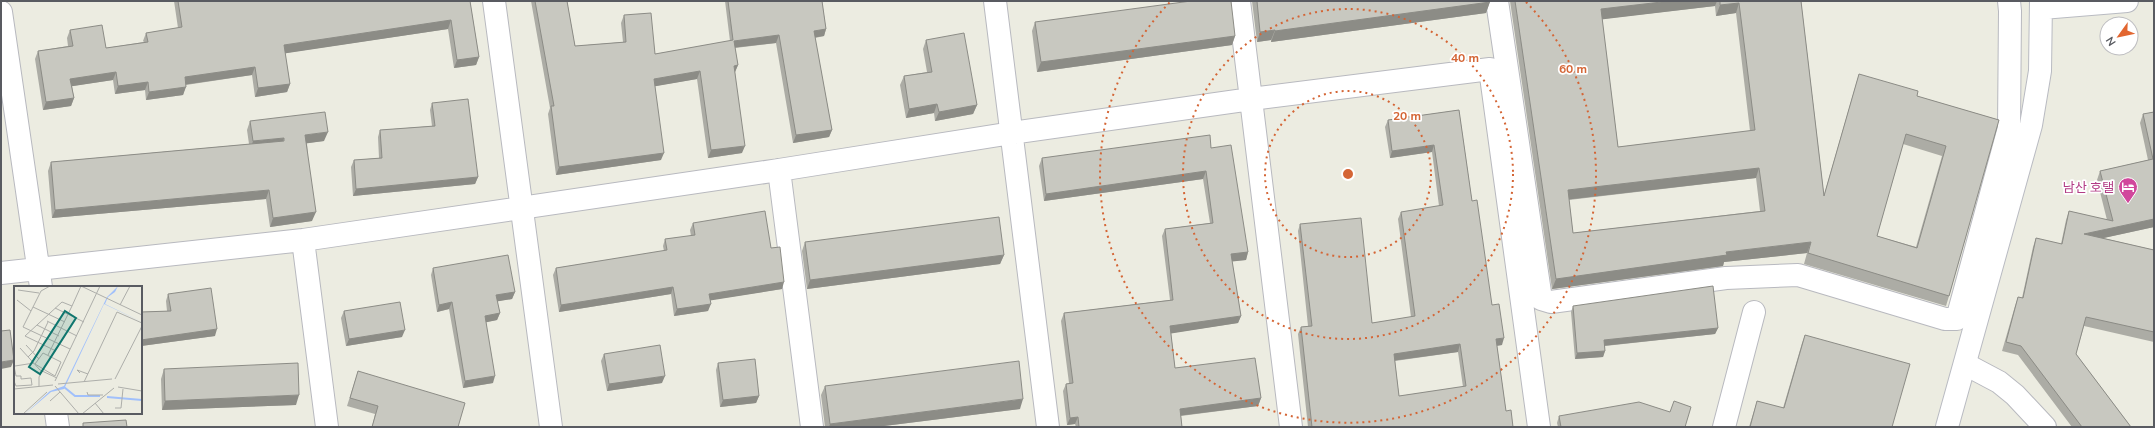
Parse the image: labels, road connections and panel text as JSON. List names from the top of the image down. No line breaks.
{"places":{"hotel":["남산 호탤"]},"north":"bottom left","rings":["40 m","60 m","20 m"]}
